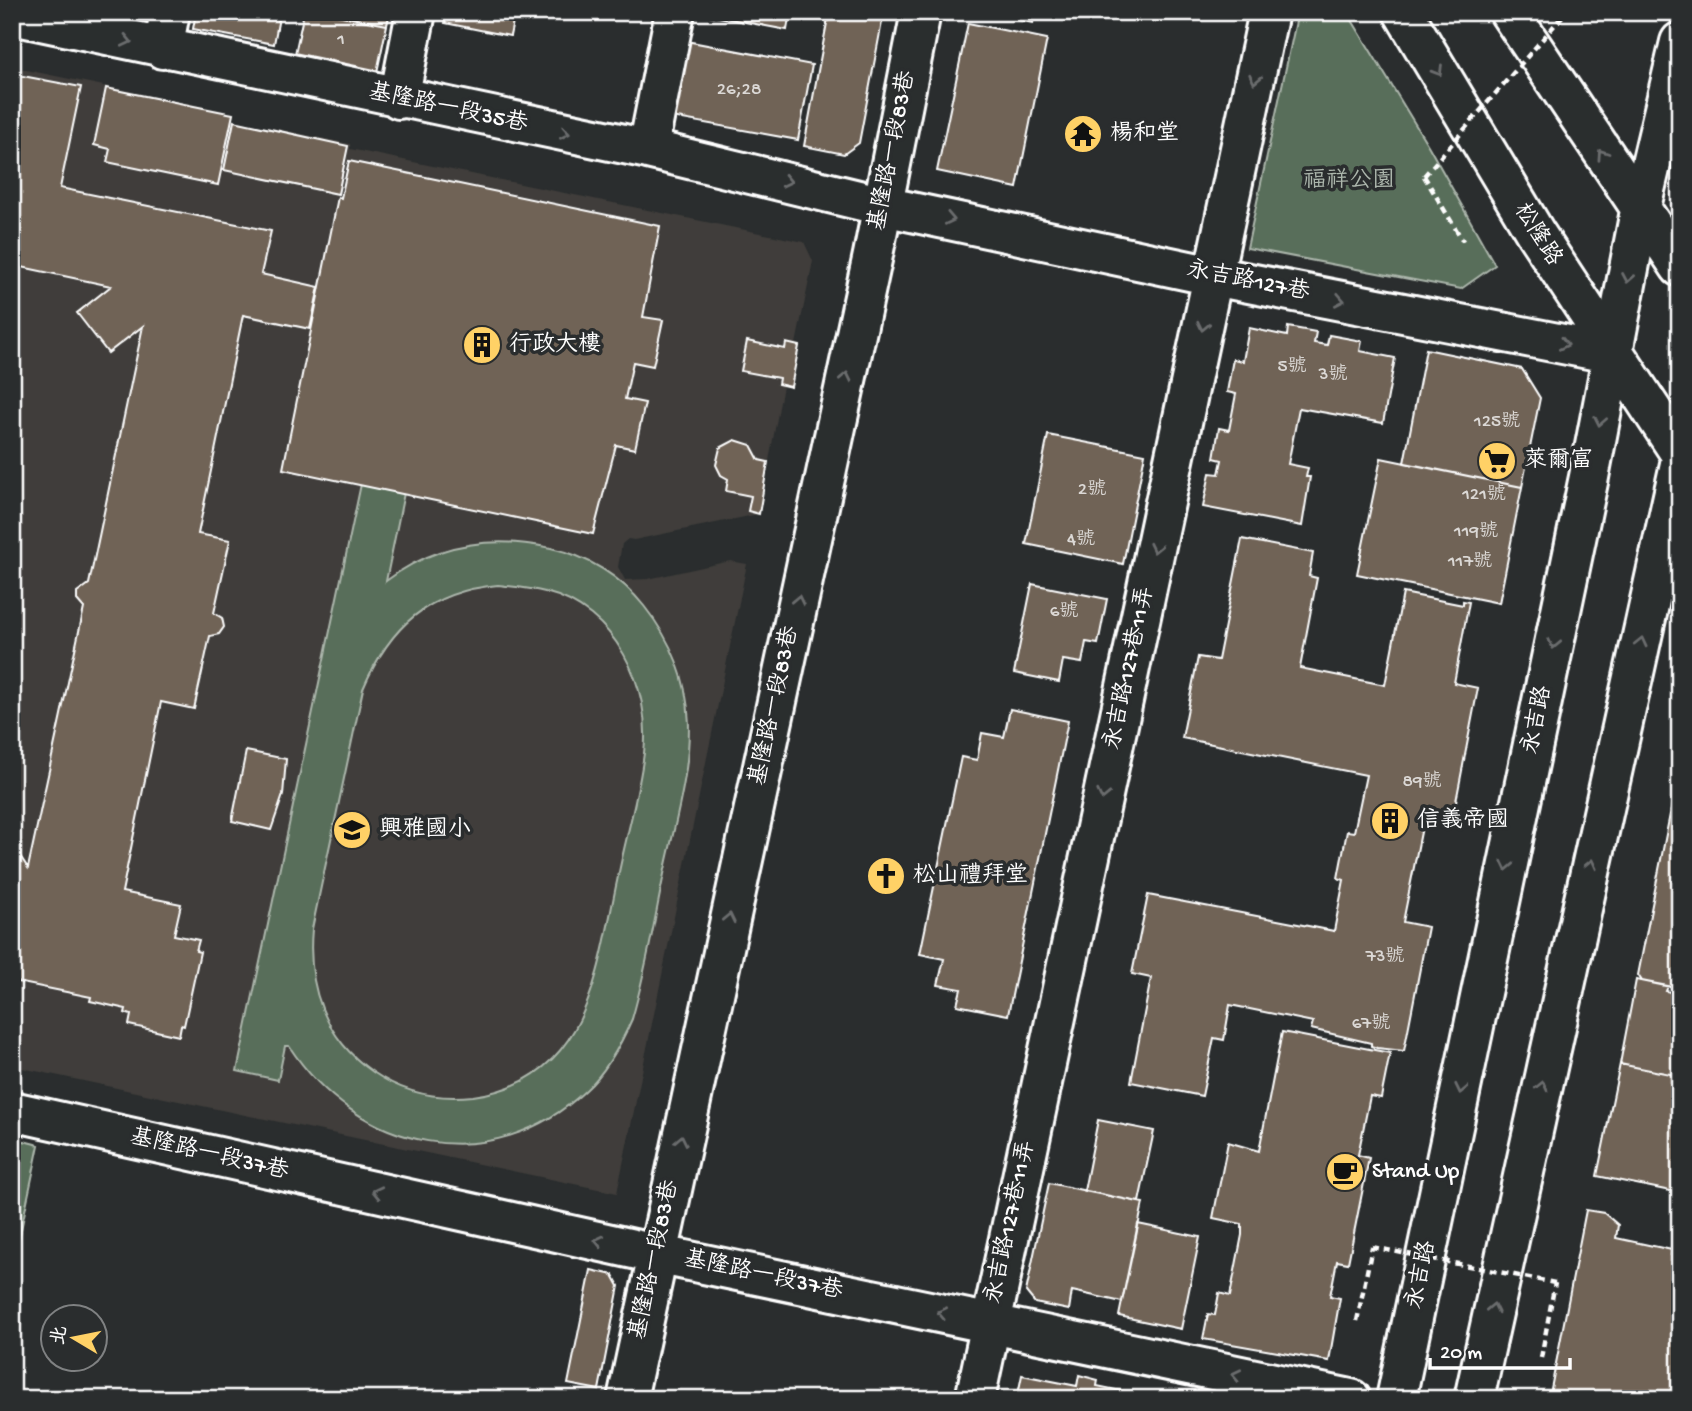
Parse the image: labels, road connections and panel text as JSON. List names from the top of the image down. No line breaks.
{"streets":{"street":["基隆路一段35巷","基隆路一段83巷","松隆路","永吉路127巷","永吉路127巷11弄","永吉路","基隆路一段37巷"]},"crossings":[["基隆路一段35巷","基隆路一段83巷"],["基隆路一段35巷","永吉路127巷"],["基隆路一段83巷","永吉路127巷"],["基隆路一段83巷","基隆路一段37巷"],["松隆路","永吉路127巷"],["松隆路","永吉路"],["永吉路127巷","永吉路127巷11弄"],["永吉路127巷","永吉路"],["永吉路127巷11弄","基隆路一段37巷"]],"one_way":["基隆路一段35巷","基隆路一段83巷","永吉路127巷","永吉路127巷11弄","基隆路一段37巷"],"parks":["福祥公園"],"places":{"temple":["楊和堂"],"building":["行政大樓","信義帝國"],"supermarket":["萊爾富"],"school or university":["興雅國小"],"church":["松山禮拜堂"],"cafe":["Stand Up"]},"house_numbers":["1","26;28","5號","3號","125號","2號","121號","119號","4號","117號","6號","89號","73號","67號"],"scale_bar":"20 m","north":"left"}
